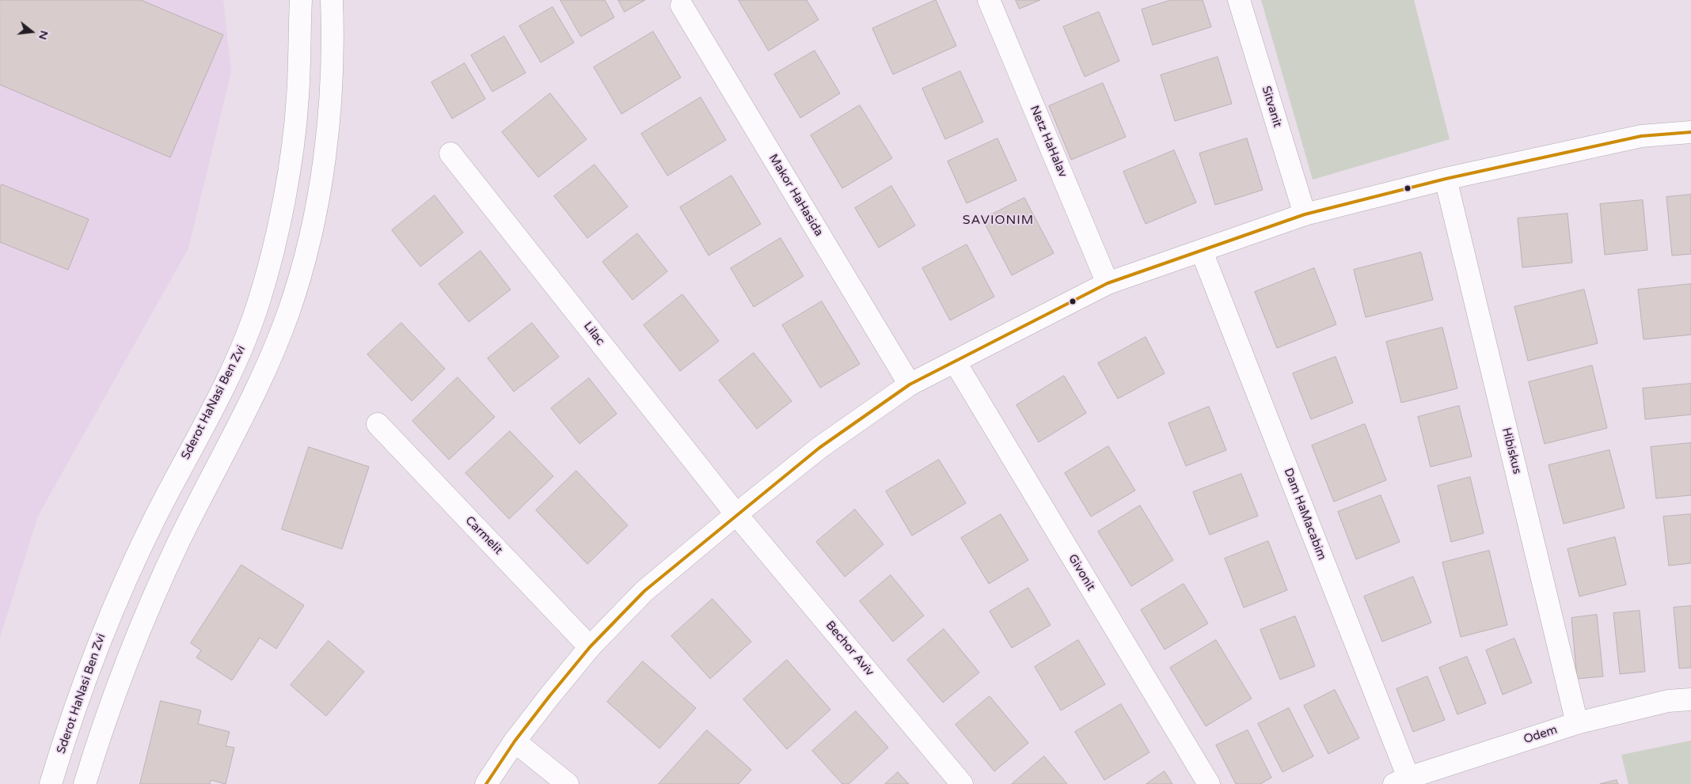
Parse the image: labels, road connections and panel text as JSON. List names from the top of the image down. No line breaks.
{"streets":{"street":["Sitvanit","Netz HaHalav","Makor HaHasida","Lilac","Sderot HaNasi Ben Zvi","Hibiskus","Dam HaMacabim","Carmelit","Givonit","Bechor Aviv","Odem"]},"crossings":[["Lilac","Bechor Aviv"],["Hibiskus","Odem"],["Dam HaMacabim","Odem"]],"districts":["SAVIONIM"],"north":"right"}
